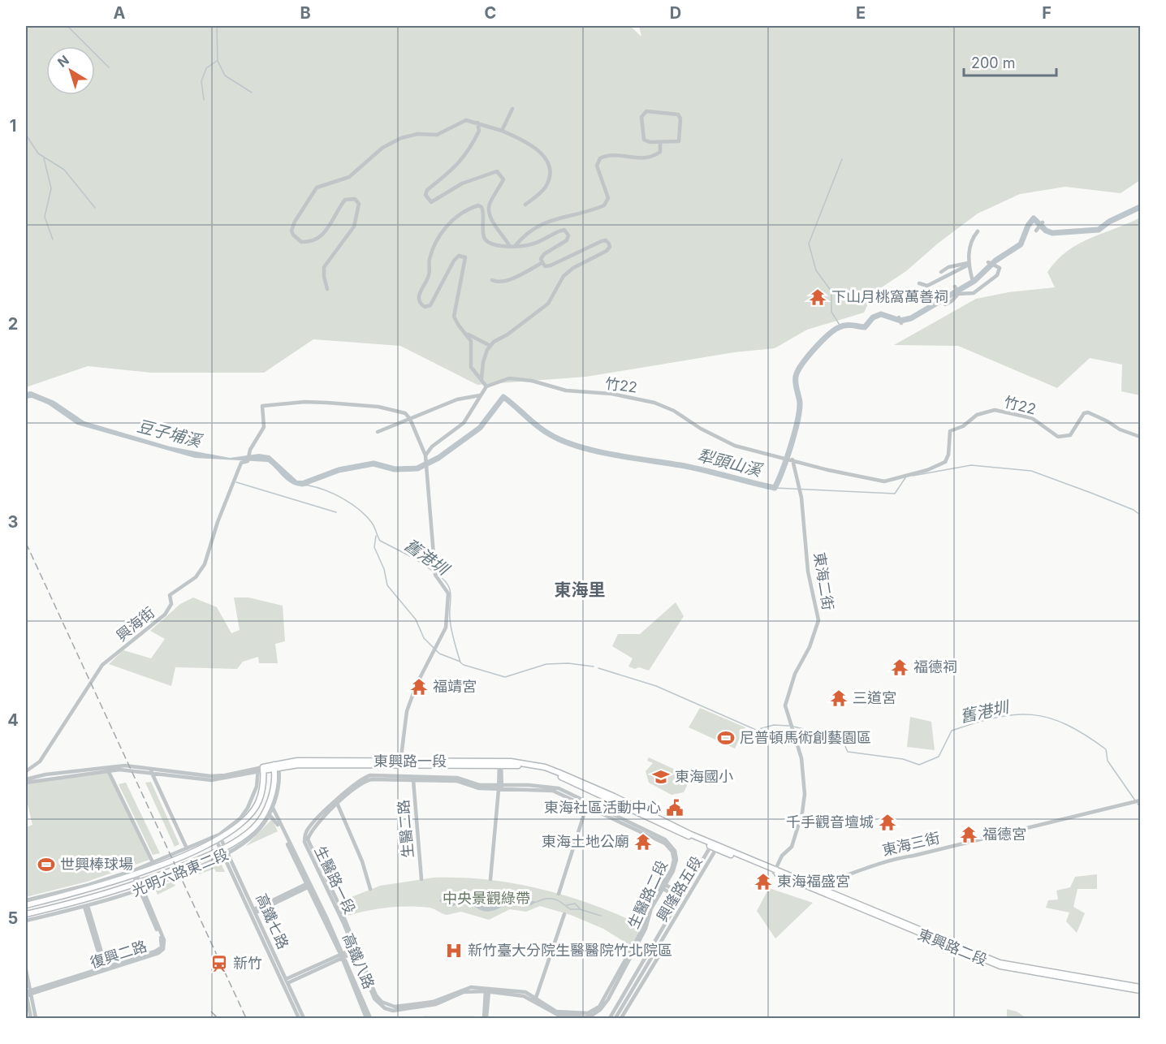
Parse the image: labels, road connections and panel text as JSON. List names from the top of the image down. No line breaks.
{"streets":{"main road":["東興路一段","光明六路東二段","東興路二段"],"street":["竹22","東海二街","興海街","生醫二路","東海三街","生醫路一段","興隆路五段","生醫路二段","高鐵七路","復興二路","高鐵八路"]},"crossings":[["竹22","東海二街"],["東海二街","東興路一段"],["東海二街","東興路二段"],["東興路一段","光明六路東二段"],["東興路一段","興隆路五段"],["東興路一段","東興路二段"],["生醫二路","生醫路一段"],["東海三街","東興路二段"],["光明六路東二段","高鐵七路"],["光明六路東二段","復興二路"],["光明六路東二段","高鐵八路"],["生醫路一段","生醫路二段"]],"districts":["東海里"],"water":["豆子埔溪","犁頭山溪","舊港圳"],"parks":["中央景觀綠帶"],"places":{"temple":["下山月桃窩萬善祠","福德祠","福靖宮","三道宮","千手觀音壇城","福德宮","東海土地公廟","東海福盛宮"],"sports":["尼普頓馬術創藝園區","世興棒球場"],"school or university":["東海國小"],"public building":["東海社區活動中心"],"hospital":["新竹臺大分院生醫醫院竹北院區"],"station":["新竹"]},"scale_bar":"200 m","north":"top left","grid":{"columns":["A","B","C","D","E","F"],"rows":["1","2","3","4","5"]}}
